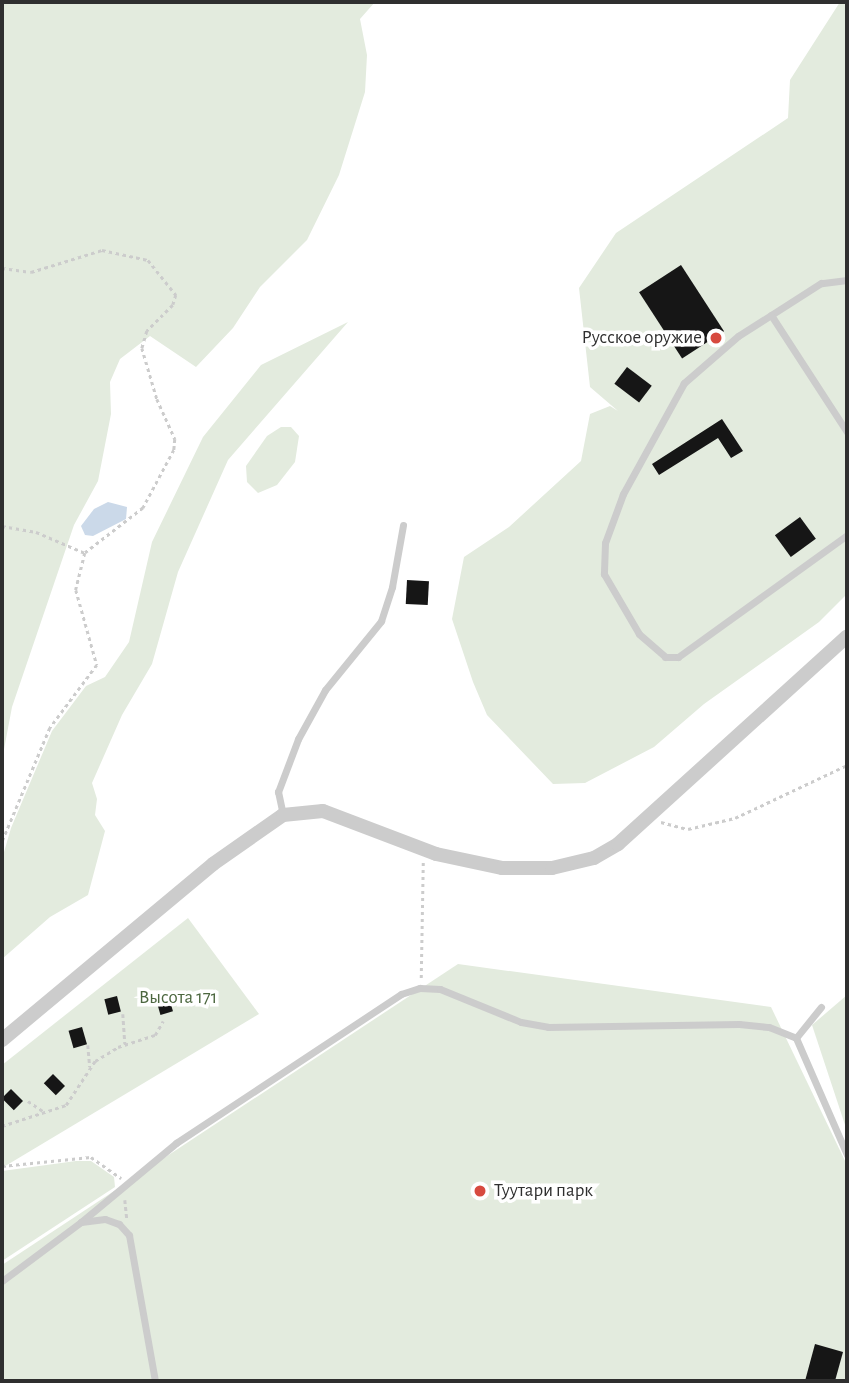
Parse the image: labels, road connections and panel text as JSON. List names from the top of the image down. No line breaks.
{"parks":["Высота 171"],"places":["Русское оружие","Туутари парк"]}
